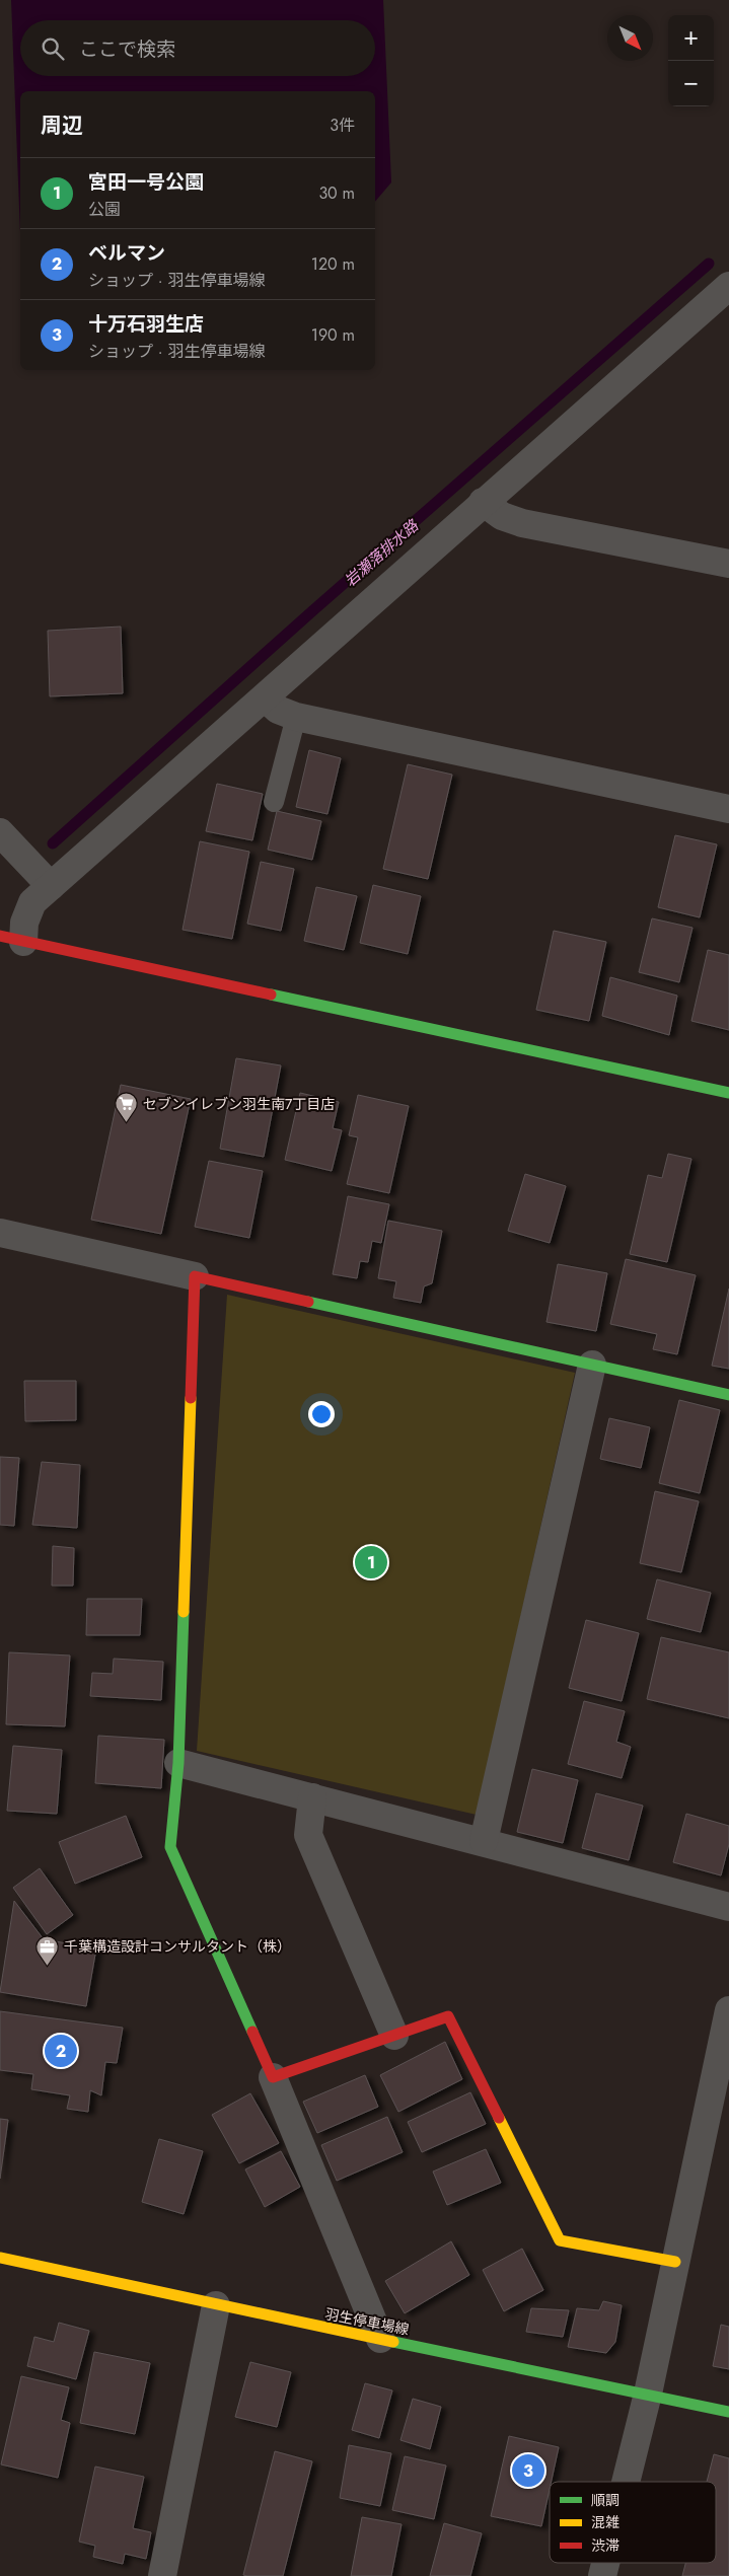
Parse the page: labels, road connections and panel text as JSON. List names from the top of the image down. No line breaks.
{"streets":{"street":["羽生停車場線"]},"water":["岩瀬落排水路"],"places":{"supermarket":["セブンイレブン羽生南7丁目店"],"office":["千葉構造設計コンサルタント（株）"]},"legend":["順調","混雑","渋滞"],"north":"bottom right","page":{"map_buttons":["+","−"],"search":"ここで検索","heading":["周辺","3件"],"list":[{"mark":"1","name":"宮田一号公園","note":"公園","value":"30 m"},{"mark":"2","name":"ベルマン","note":"ショップ · 羽生停車場線","value":"120 m"},{"mark":"3","name":"十万石羽生店","note":"ショップ · 羽生停車場線","value":"190 m"}],"pins":["1","2","3"]}}
